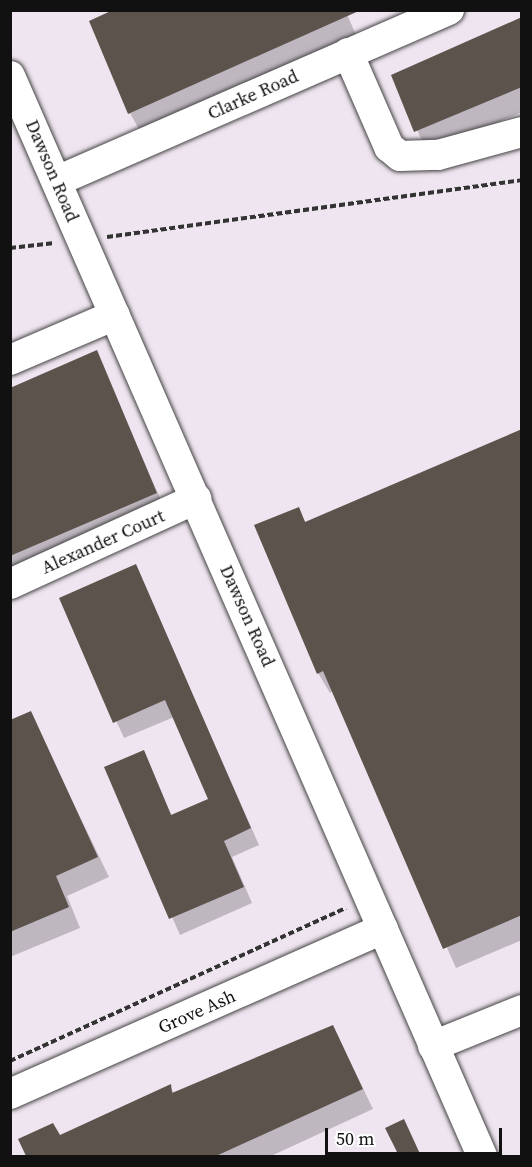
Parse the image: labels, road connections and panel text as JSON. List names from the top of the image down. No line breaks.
{"streets":{"street":["Clarke Road","Dawson Road","Alexander Court","Grove Ash"]},"crossings":[["Clarke Road","Dawson Road"],["Dawson Road","Alexander Court"],["Dawson Road","Grove Ash"]],"scale_bar":"50 m"}
